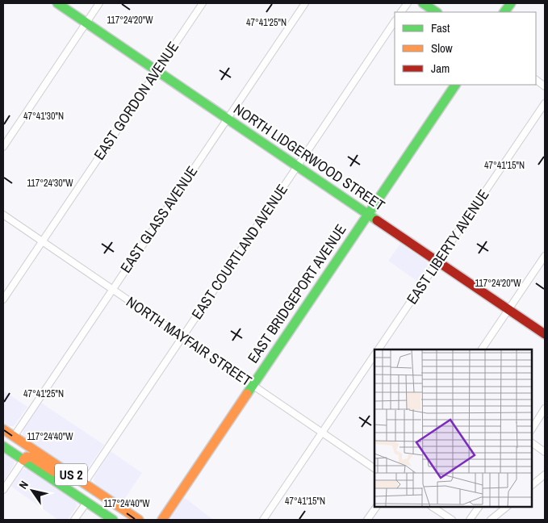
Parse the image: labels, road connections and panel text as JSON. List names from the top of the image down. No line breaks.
{"streets":{"street":["EAST GORDON AVENUE","NORTH LIDGERWOOD STREET","EAST GLASS AVENUE","EAST LIBERTY AVENUE","EAST COURTLAND AVENUE","EAST BRIDGEPORT AVENUE","NORTH MAYFAIR STREET","US 2"]},"crossings":[["EAST GORDON AVENUE","NORTH LIDGERWOOD STREET"],["EAST GORDON AVENUE","NORTH MAYFAIR STREET"],["NORTH LIDGERWOOD STREET","EAST GLASS AVENUE"],["NORTH LIDGERWOOD STREET","EAST LIBERTY AVENUE"],["NORTH LIDGERWOOD STREET","EAST COURTLAND AVENUE"],["NORTH LIDGERWOOD STREET","EAST BRIDGEPORT AVENUE"],["EAST GLASS AVENUE","NORTH MAYFAIR STREET"],["EAST GLASS AVENUE","US 2"],["EAST COURTLAND AVENUE","NORTH MAYFAIR STREET"],["EAST COURTLAND AVENUE","US 2"],["EAST BRIDGEPORT AVENUE","NORTH MAYFAIR STREET"]],"legend":["Fast","Slow","Jam"],"north":"top left","coordinates":["117°24'20\"W","47°41'25\"N","47°41'30\"N","47°41'15\"N","117°24'30\"W","117°24'40\"W"]}
